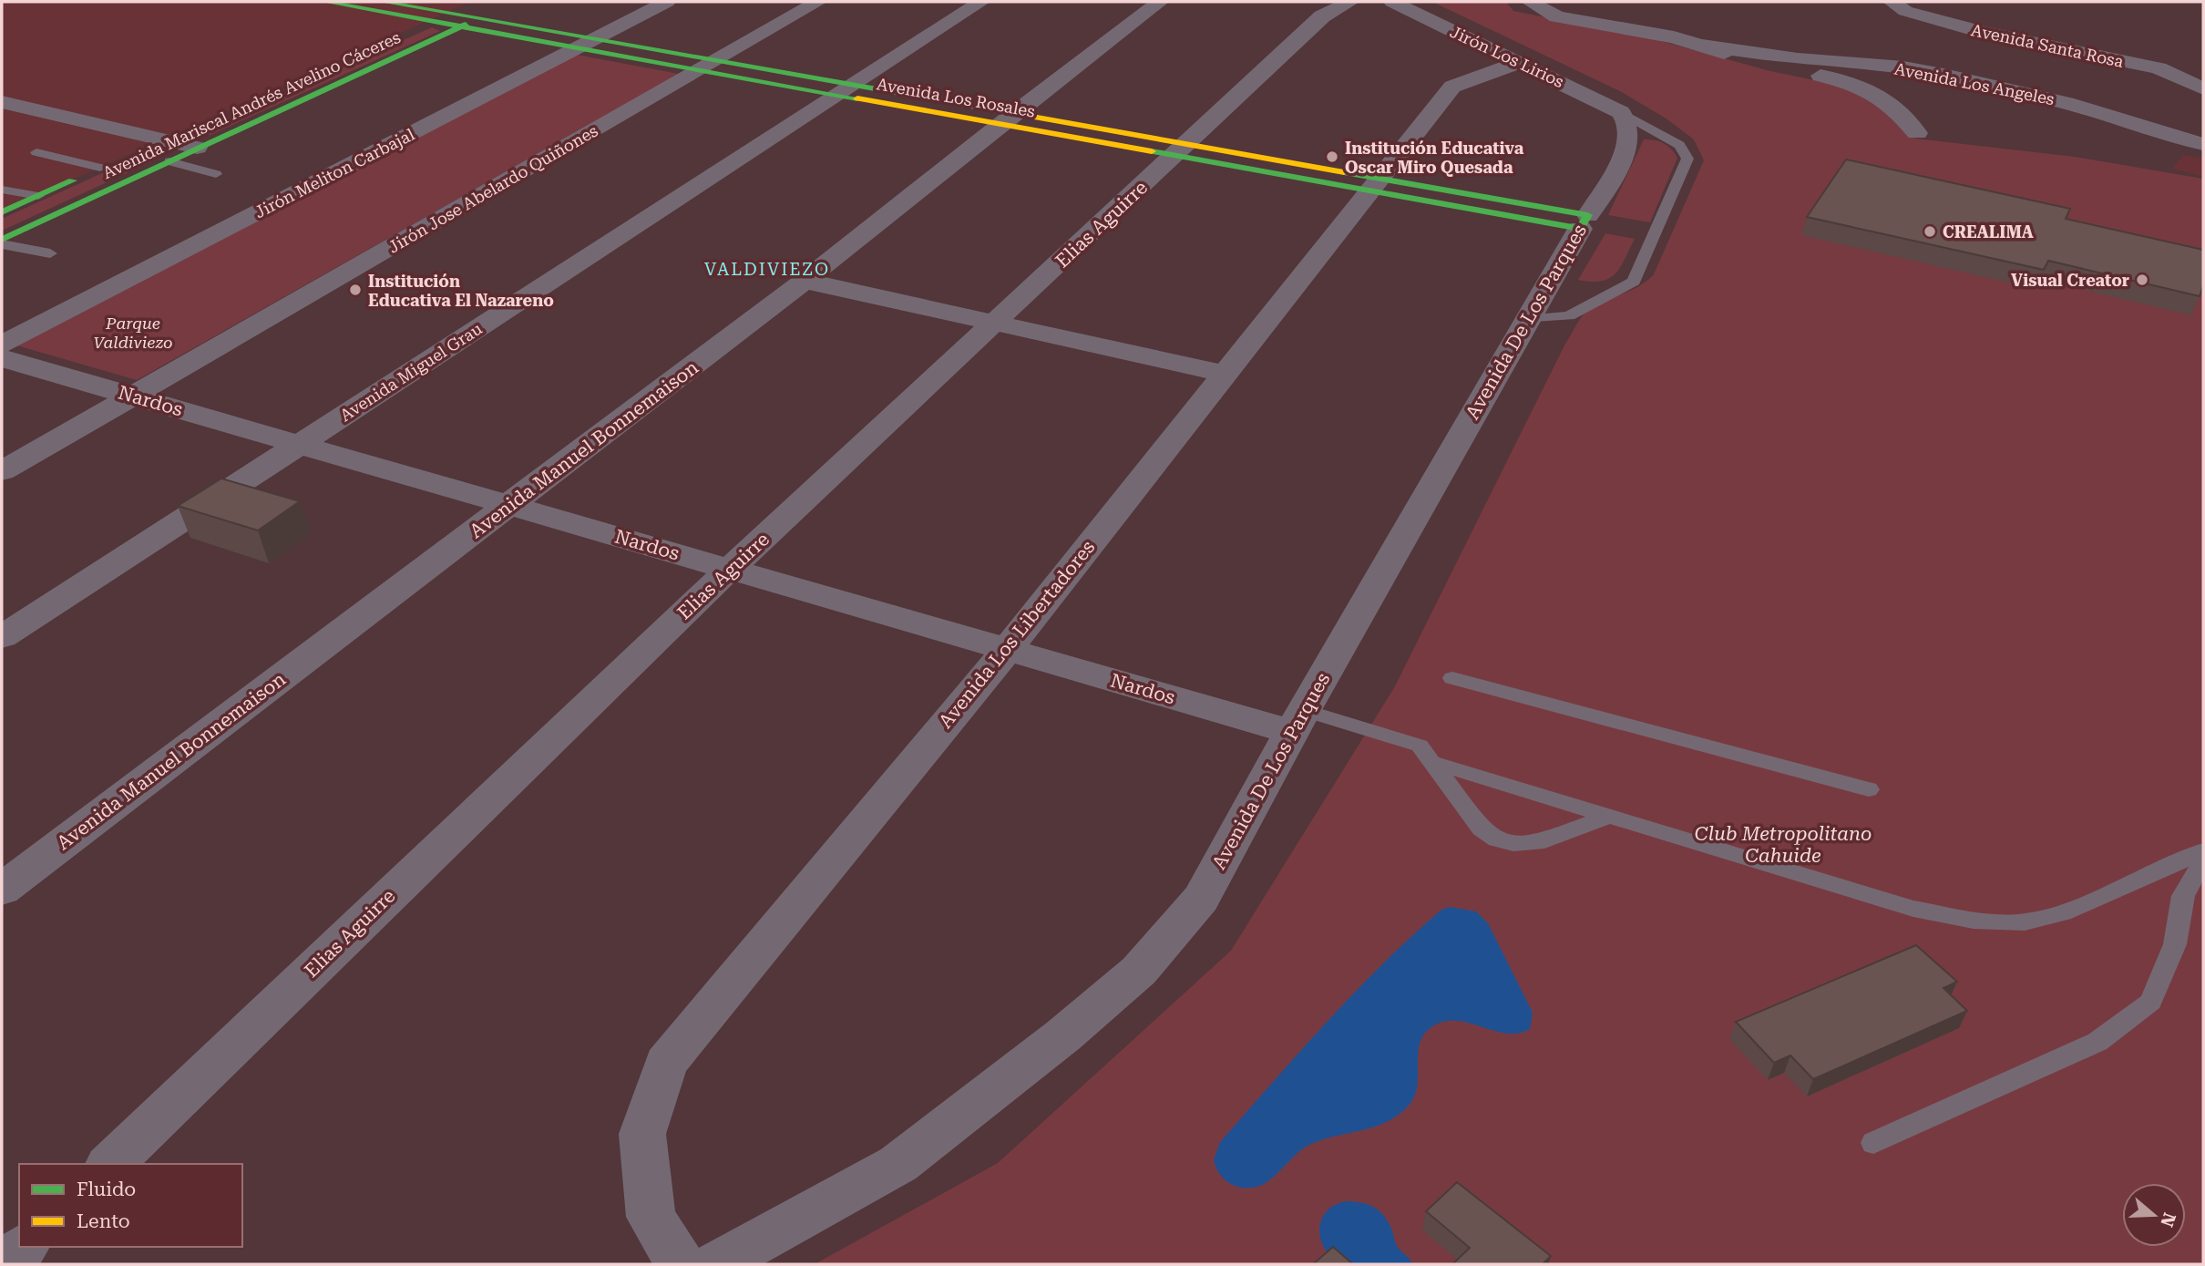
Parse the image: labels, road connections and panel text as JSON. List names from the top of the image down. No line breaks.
{"streets":{"street":["Avenida Santa Rosa","Jirón Los Lirios","Avenida Los Angeles","Avenida Los Rosales","Avenida Mariscal Andrés Avelino Cáceres","Jirón Meliton Carbajal","Jirón Jose Abelardo Quiñones","Elias Aguirre","Avenida De Los Parques","Avenida Miguel Grau","Nardos","Avenida Manuel Bonnemaison","Avenida Los Libertadores"]},"crossings":[["Jirón Los Lirios","Avenida De Los Parques"],["Jirón Los Lirios","Avenida Los Libertadores"],["Avenida Los Rosales","Avenida Mariscal Andrés Avelino Cáceres"],["Avenida Los Rosales","Jirón Meliton Carbajal"],["Avenida Los Rosales","Jirón Jose Abelardo Quiñones"],["Avenida Los Rosales","Elias Aguirre"],["Avenida Los Rosales","Avenida De Los Parques"],["Avenida Los Rosales","Avenida Miguel Grau"],["Avenida Los Rosales","Avenida Manuel Bonnemaison"],["Avenida Los Rosales","Avenida Los Libertadores"],["Jirón Jose Abelardo Quiñones","Nardos"],["Elias Aguirre","Nardos"],["Avenida De Los Parques","Nardos"],["Avenida Miguel Grau","Nardos"],["Nardos","Avenida Manuel Bonnemaison"],["Nardos","Avenida Los Libertadores"]],"districts":["VALDIVIEZO"],"parks":["Parque Valdiviezo","Club Metropolitano Cahuide"],"places":["Institución Educativa Oscar Miro Quesada","CREALIMA","Visual Creator","Institución Educativa El Nazareno"],"legend":["Fluido","Lento"],"north":"right"}
